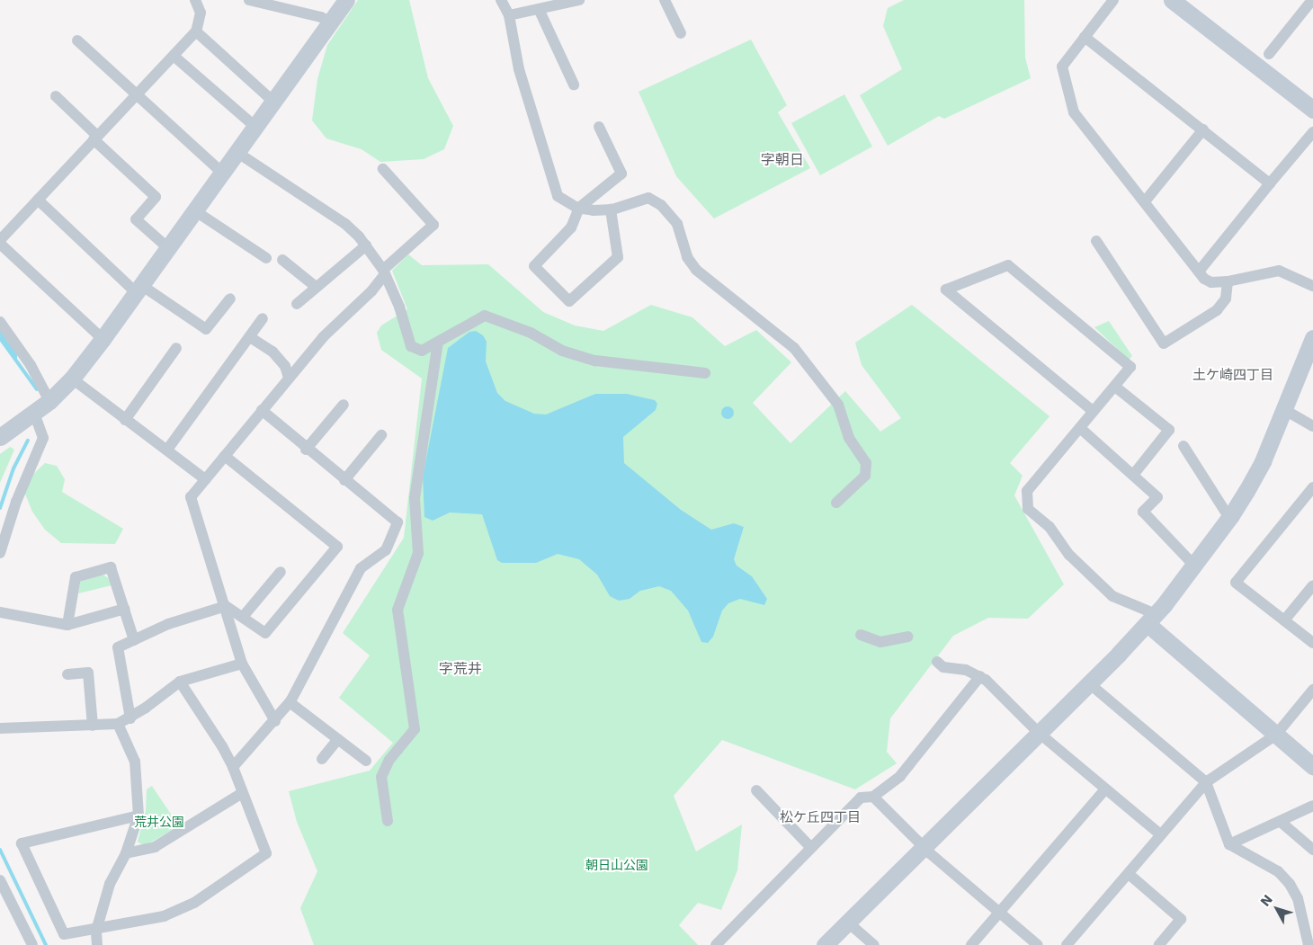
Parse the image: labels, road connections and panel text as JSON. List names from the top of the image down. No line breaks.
{"districts":["字朝日","土ケ崎四丁目","字荒井","松ケ丘四丁目"],"parks":["荒井公園","朝日山公園"],"north":"top left"}
